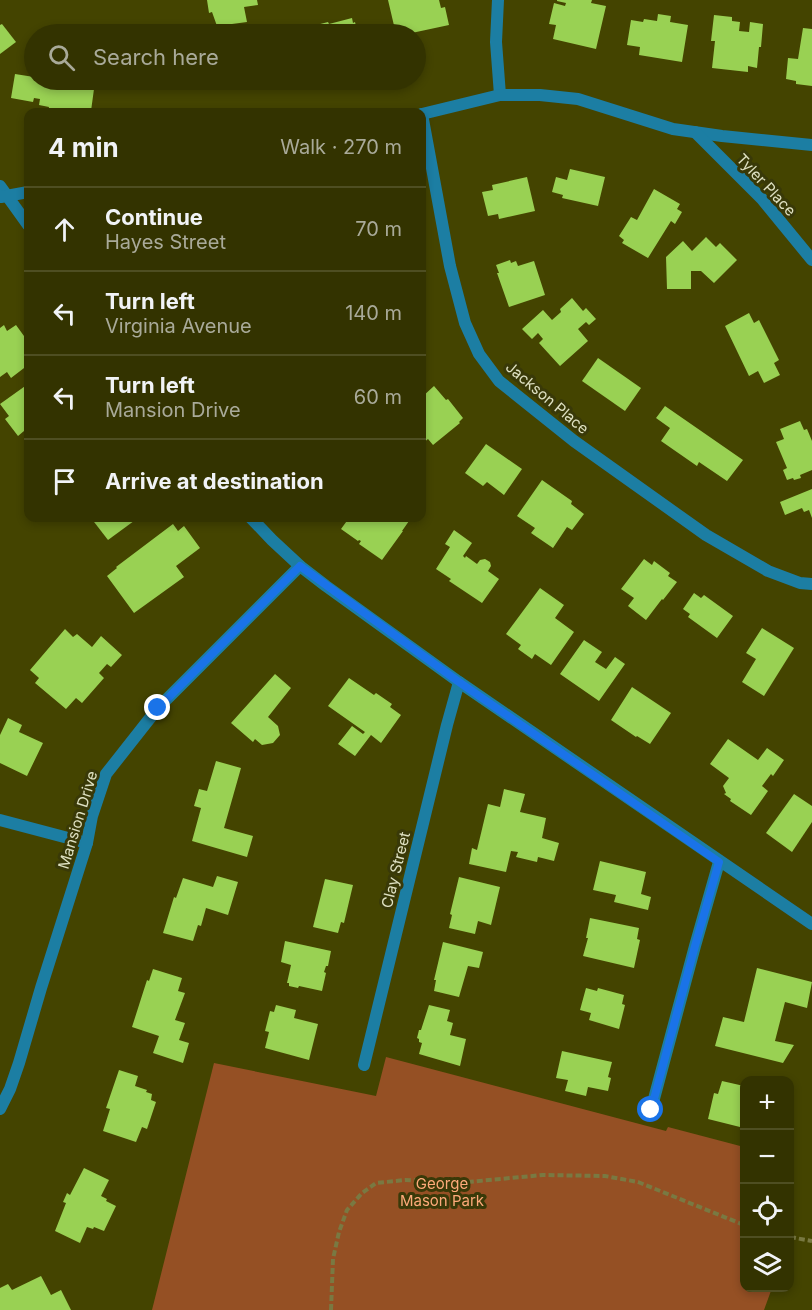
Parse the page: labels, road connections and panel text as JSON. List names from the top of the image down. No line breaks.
{"streets":{"street":["Tyler Place","Jackson Place","Mansion Drive","Clay Street"]},"parks":["George Mason Park"],"page":{"search":"Search here","heading":["4 min","Walk · 270 m"],"list":[["Continue","Hayes Street","70 m"],["Turn left","Virginia Avenue","140 m"],["Turn left","Mansion Drive","60 m"],"Arrive at destination"],"map_buttons":["+","−"]}}
